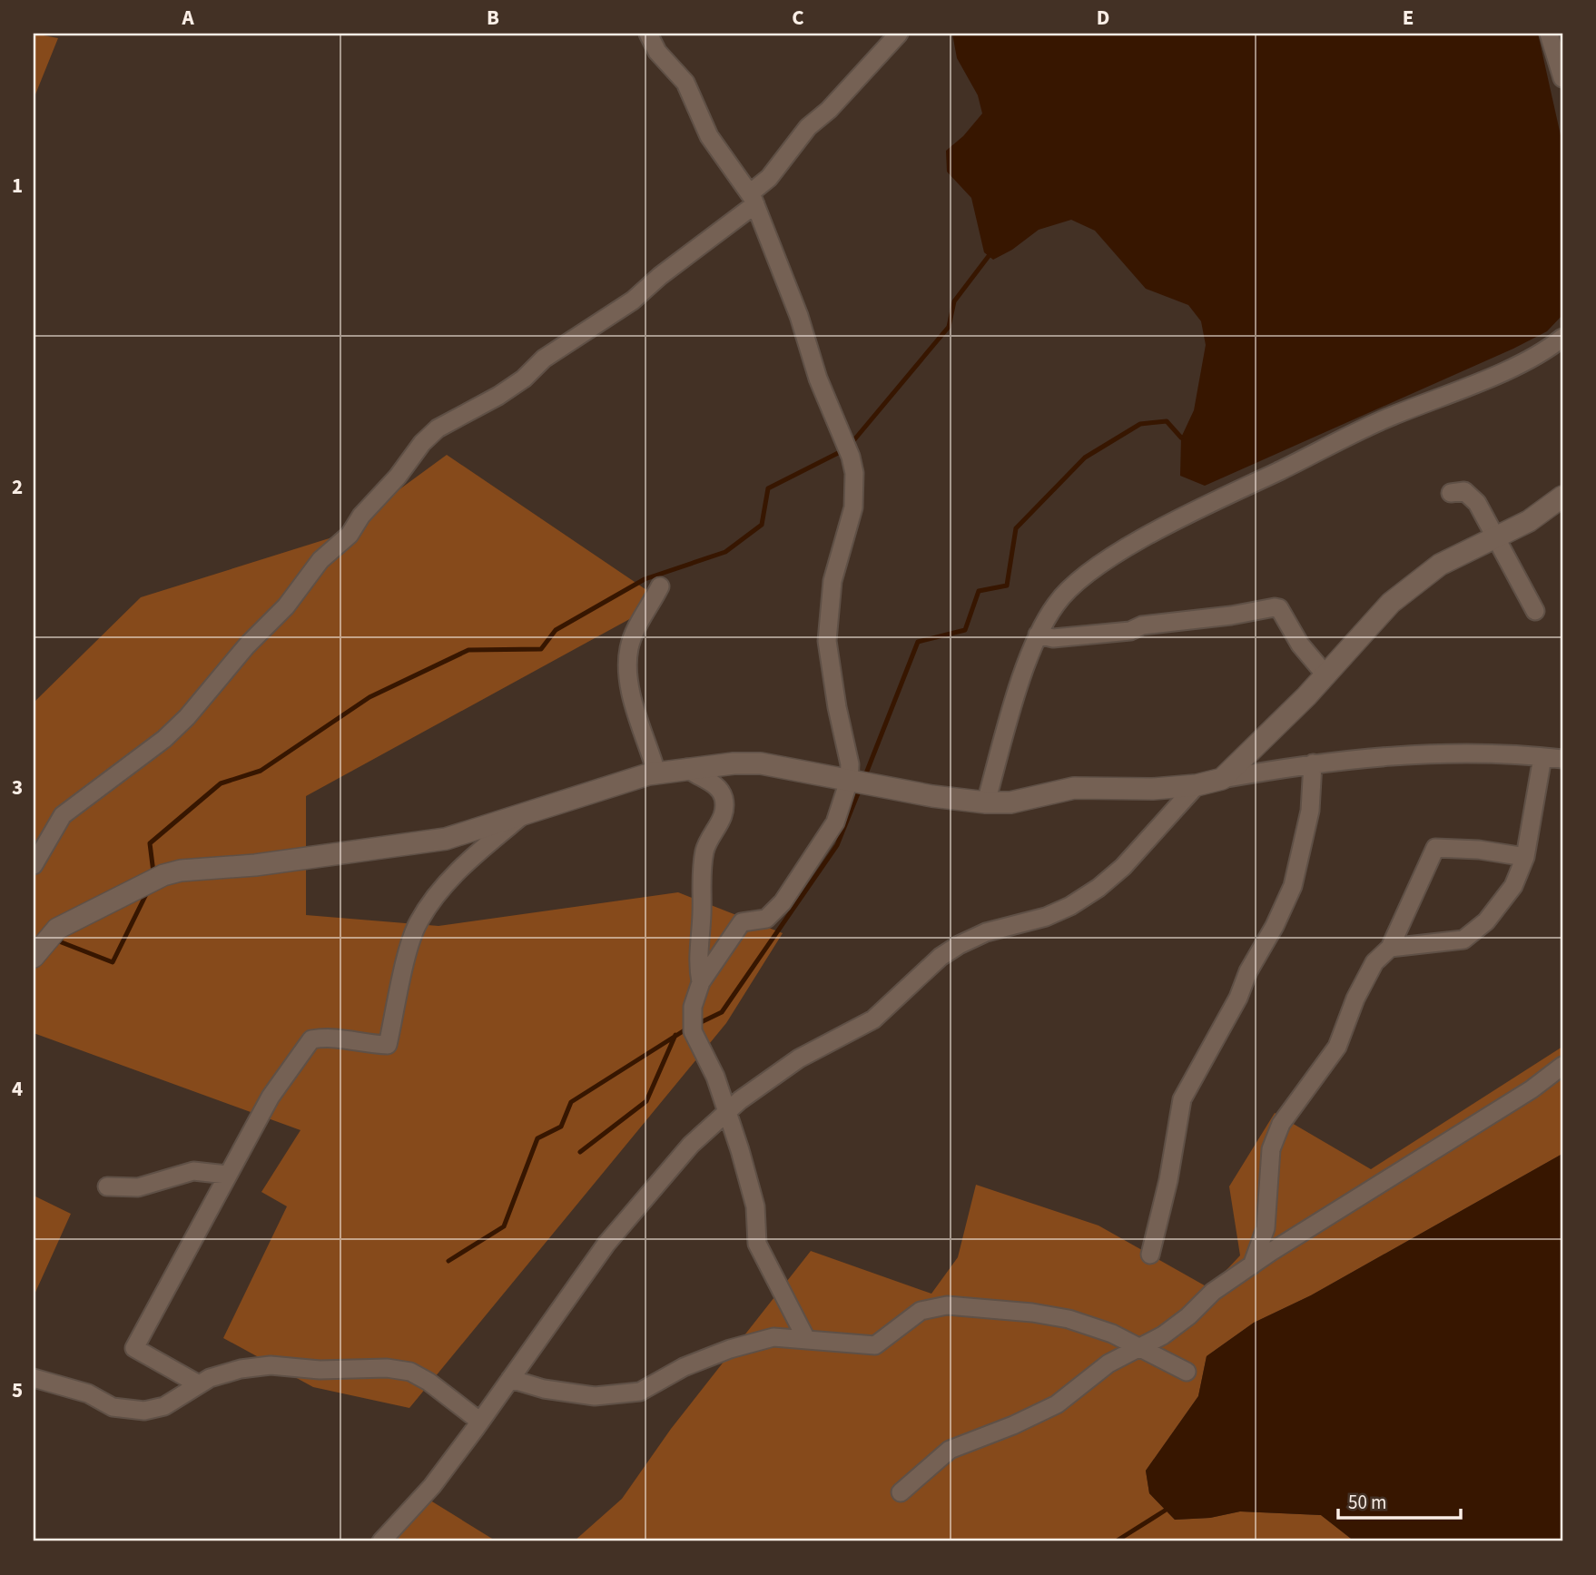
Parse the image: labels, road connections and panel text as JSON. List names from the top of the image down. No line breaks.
{"scale_bar":"50 m","grid":{"columns":["A","B","C","D","E"],"rows":["1","2","3","4","5"]}}
